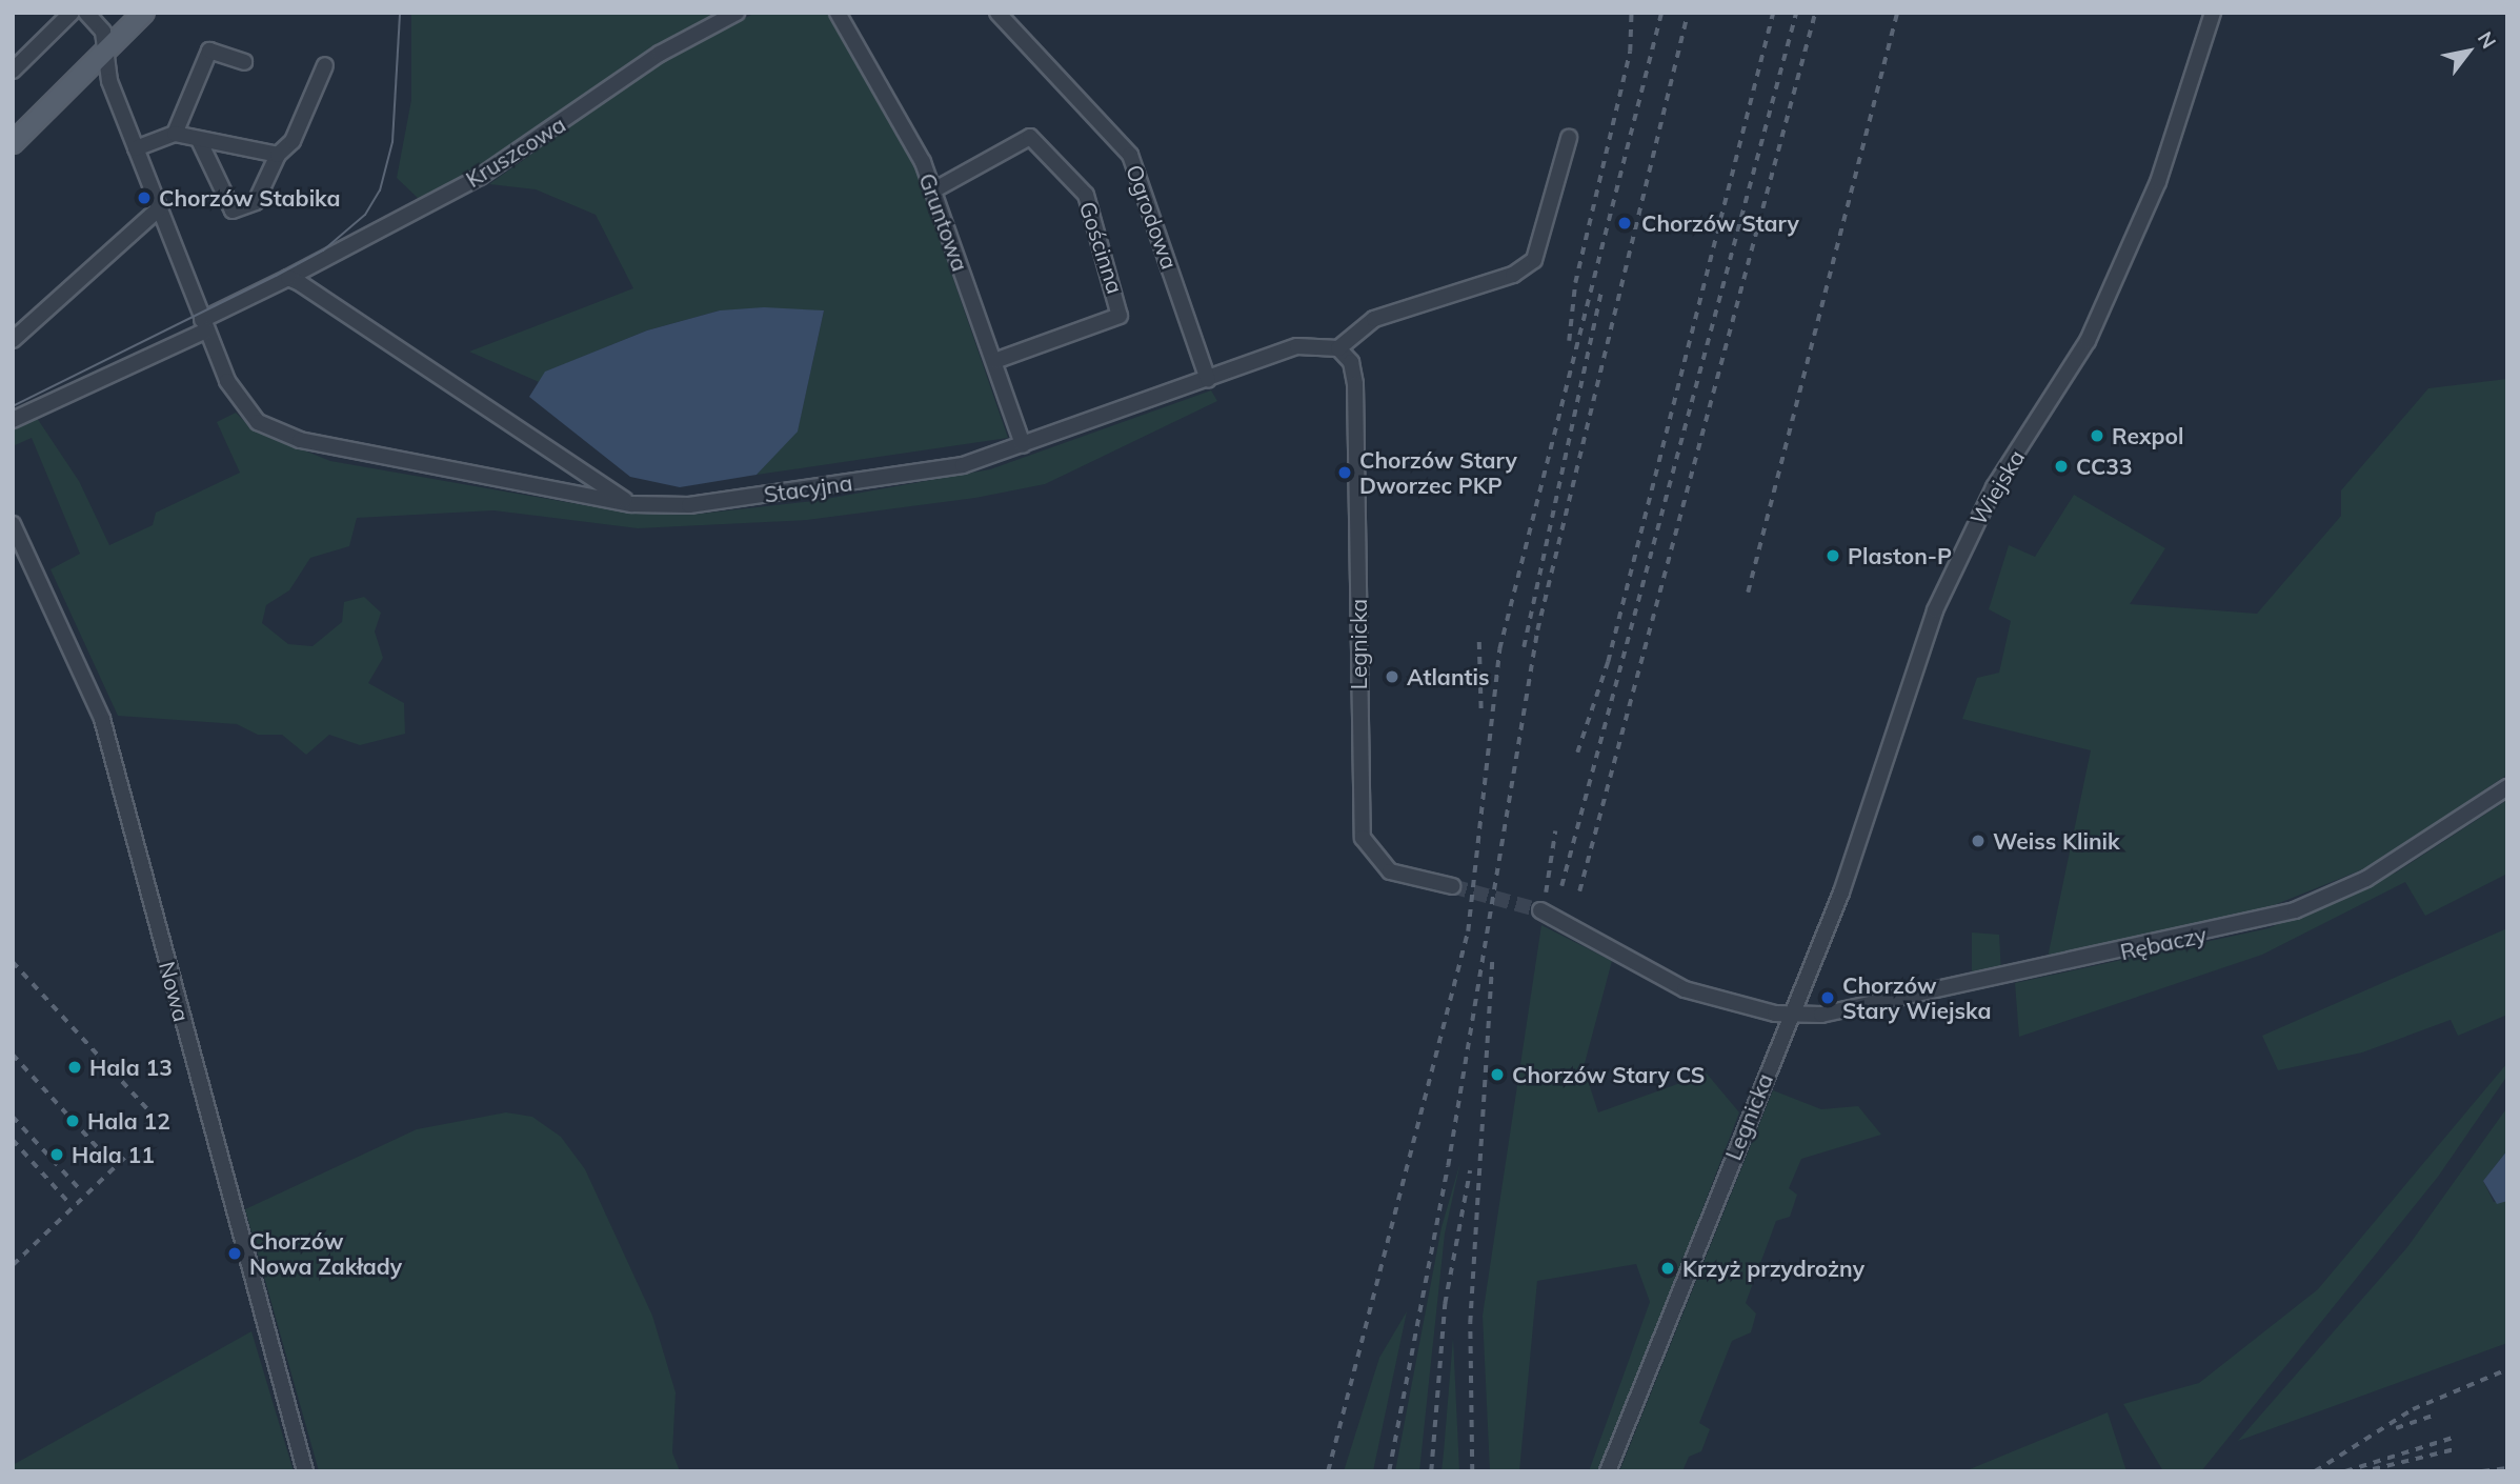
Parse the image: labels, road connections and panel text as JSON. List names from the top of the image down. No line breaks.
{"streets":{"street":["Kruszcowa","Ogrodowa","Gruntowa","Gościnna","Wiejska","Stacyjna","Legnicka","Rębaczy","Nowa"]},"crossings":[["Kruszcowa","Stacyjna"],["Ogrodowa","Stacyjna"],["Gruntowa","Gościnna"],["Gruntowa","Stacyjna"],["Wiejska","Legnicka"],["Wiejska","Rębaczy"],["Stacyjna","Legnicka"],["Legnicka","Rębaczy"]],"places":["Chorzów Stabika","Chorzów Stary","Rexpol","CC33","Chorzów Stary Dworzec PKP","Plaston-P","Atlantis","Weiss Klinik","Chorzów Stary Wiejska","Hala 13","Chorzów Stary CS","Hala 12","Hala 11","Chorzów Nowa Zakłady","Krzyż przydrożny"],"north":"top right"}
